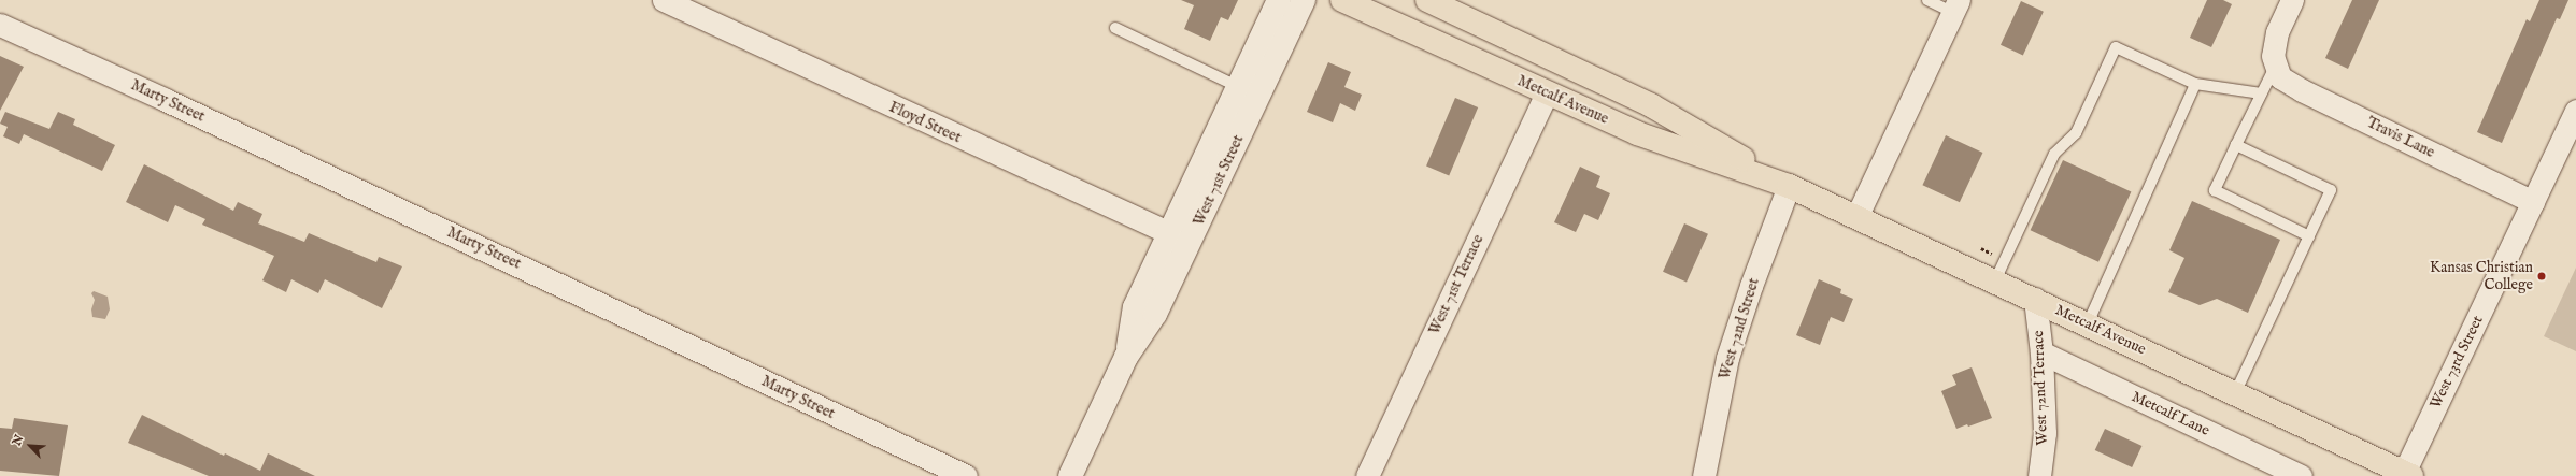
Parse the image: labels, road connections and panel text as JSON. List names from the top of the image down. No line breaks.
{"streets":{"main road":["Metcalf Avenue"],"street":["Marty Street","Floyd Street","Travis Lane","West 71st Street","West 71st Terrace","West 72nd Street","West 73rd Street","West 72nd Terrace","Metcalf Lane"]},"crossings":[["Metcalf Avenue","West 71st Terrace"],["Metcalf Avenue","West 72nd Street"],["Metcalf Avenue","West 73rd Street"],["Metcalf Avenue","West 72nd Terrace"],["Floyd Street","West 71st Street"],["Travis Lane","West 73rd Street"],["West 72nd Terrace","Metcalf Lane"]],"places":["Kansas Christian College"],"north":"top left"}
